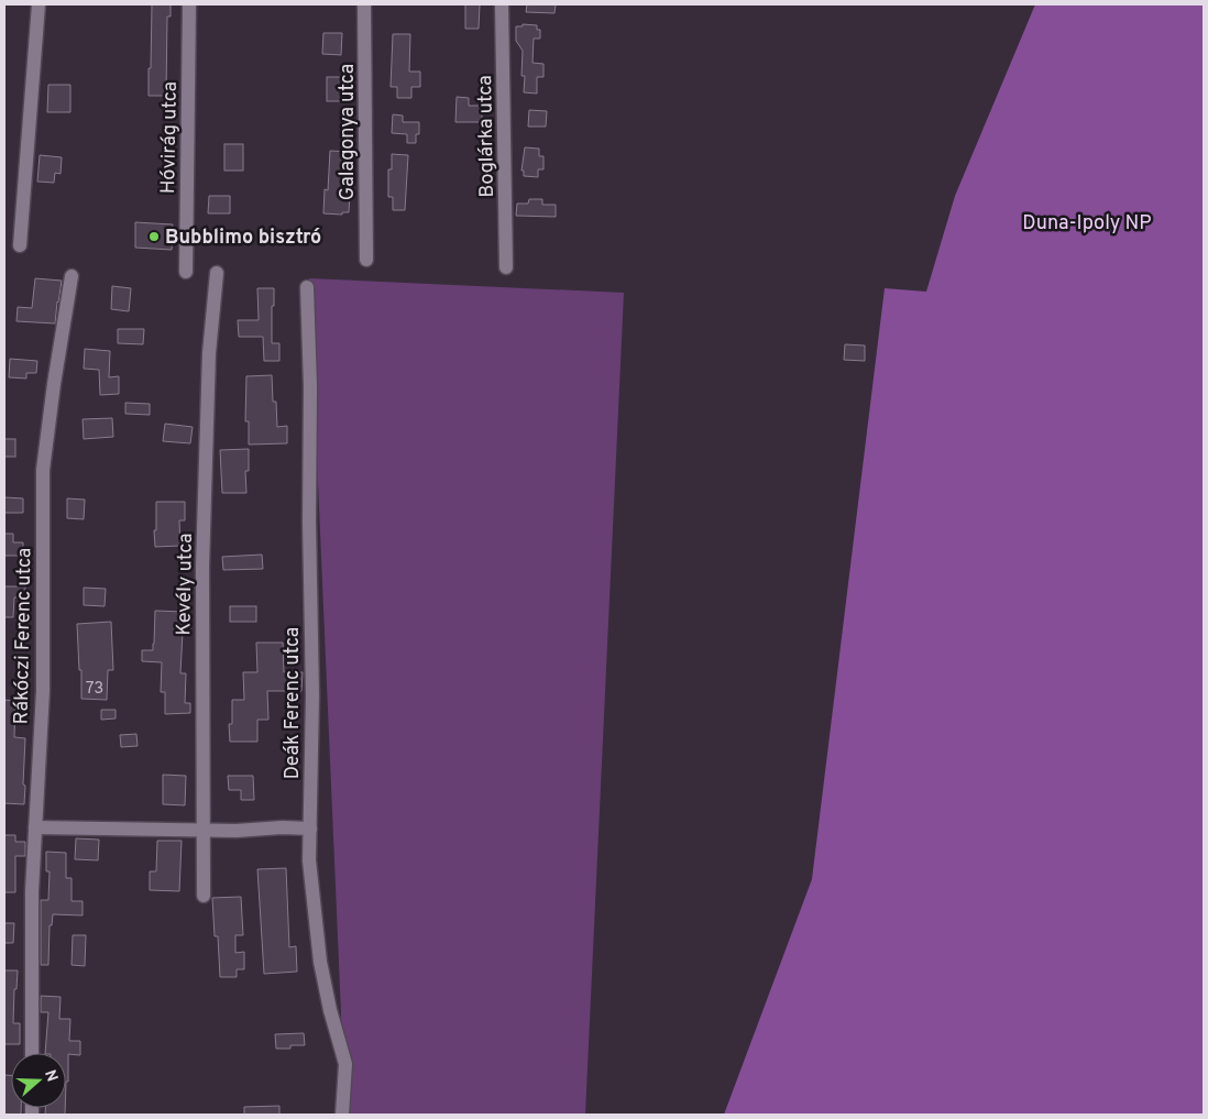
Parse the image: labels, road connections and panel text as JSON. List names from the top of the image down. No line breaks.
{"streets":{"street":["Galagonya utca","Boglárka utca","Hóvirág utca","Kevély utca","Rákóczi Ferenc utca","Deák Ferenc utca"]},"parks":["Duna-Ipoly NP"],"places":["Bubblimo bisztró"],"house_numbers":["73"],"north":"right"}
